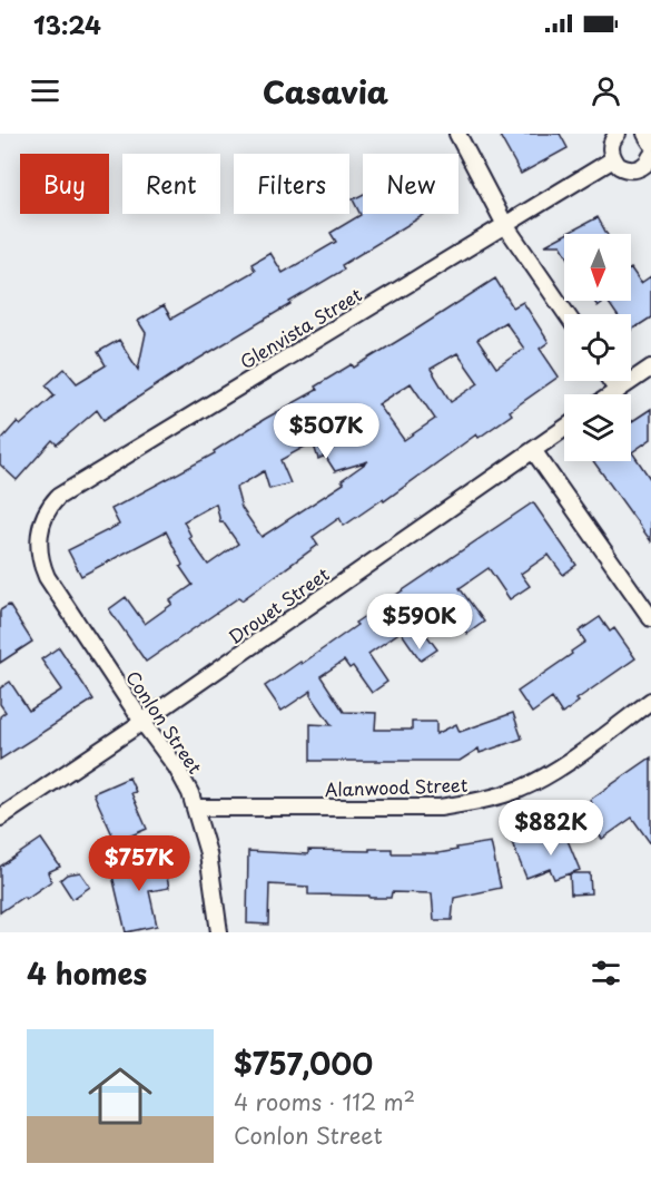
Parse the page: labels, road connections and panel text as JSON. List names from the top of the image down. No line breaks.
{"streets":{"street":["Glenvista Street","Drouet Street","Conlon Street","Alanwood Street"]},"crossings":[["Glenvista Street","Conlon Street"],["Drouet Street","Conlon Street"],["Conlon Street","Alanwood Street"]],"north":"bottom","page":{"status":"13:24","header":"Casavia","chip":["Buy","Rent","Filters","New"],"price":["$507K","$590K","$882K","$757K"],"heading":"4 homes","list":[{"name":"$757,000","note":"4 rooms · 112 m² · Conlon Street"}]}}
